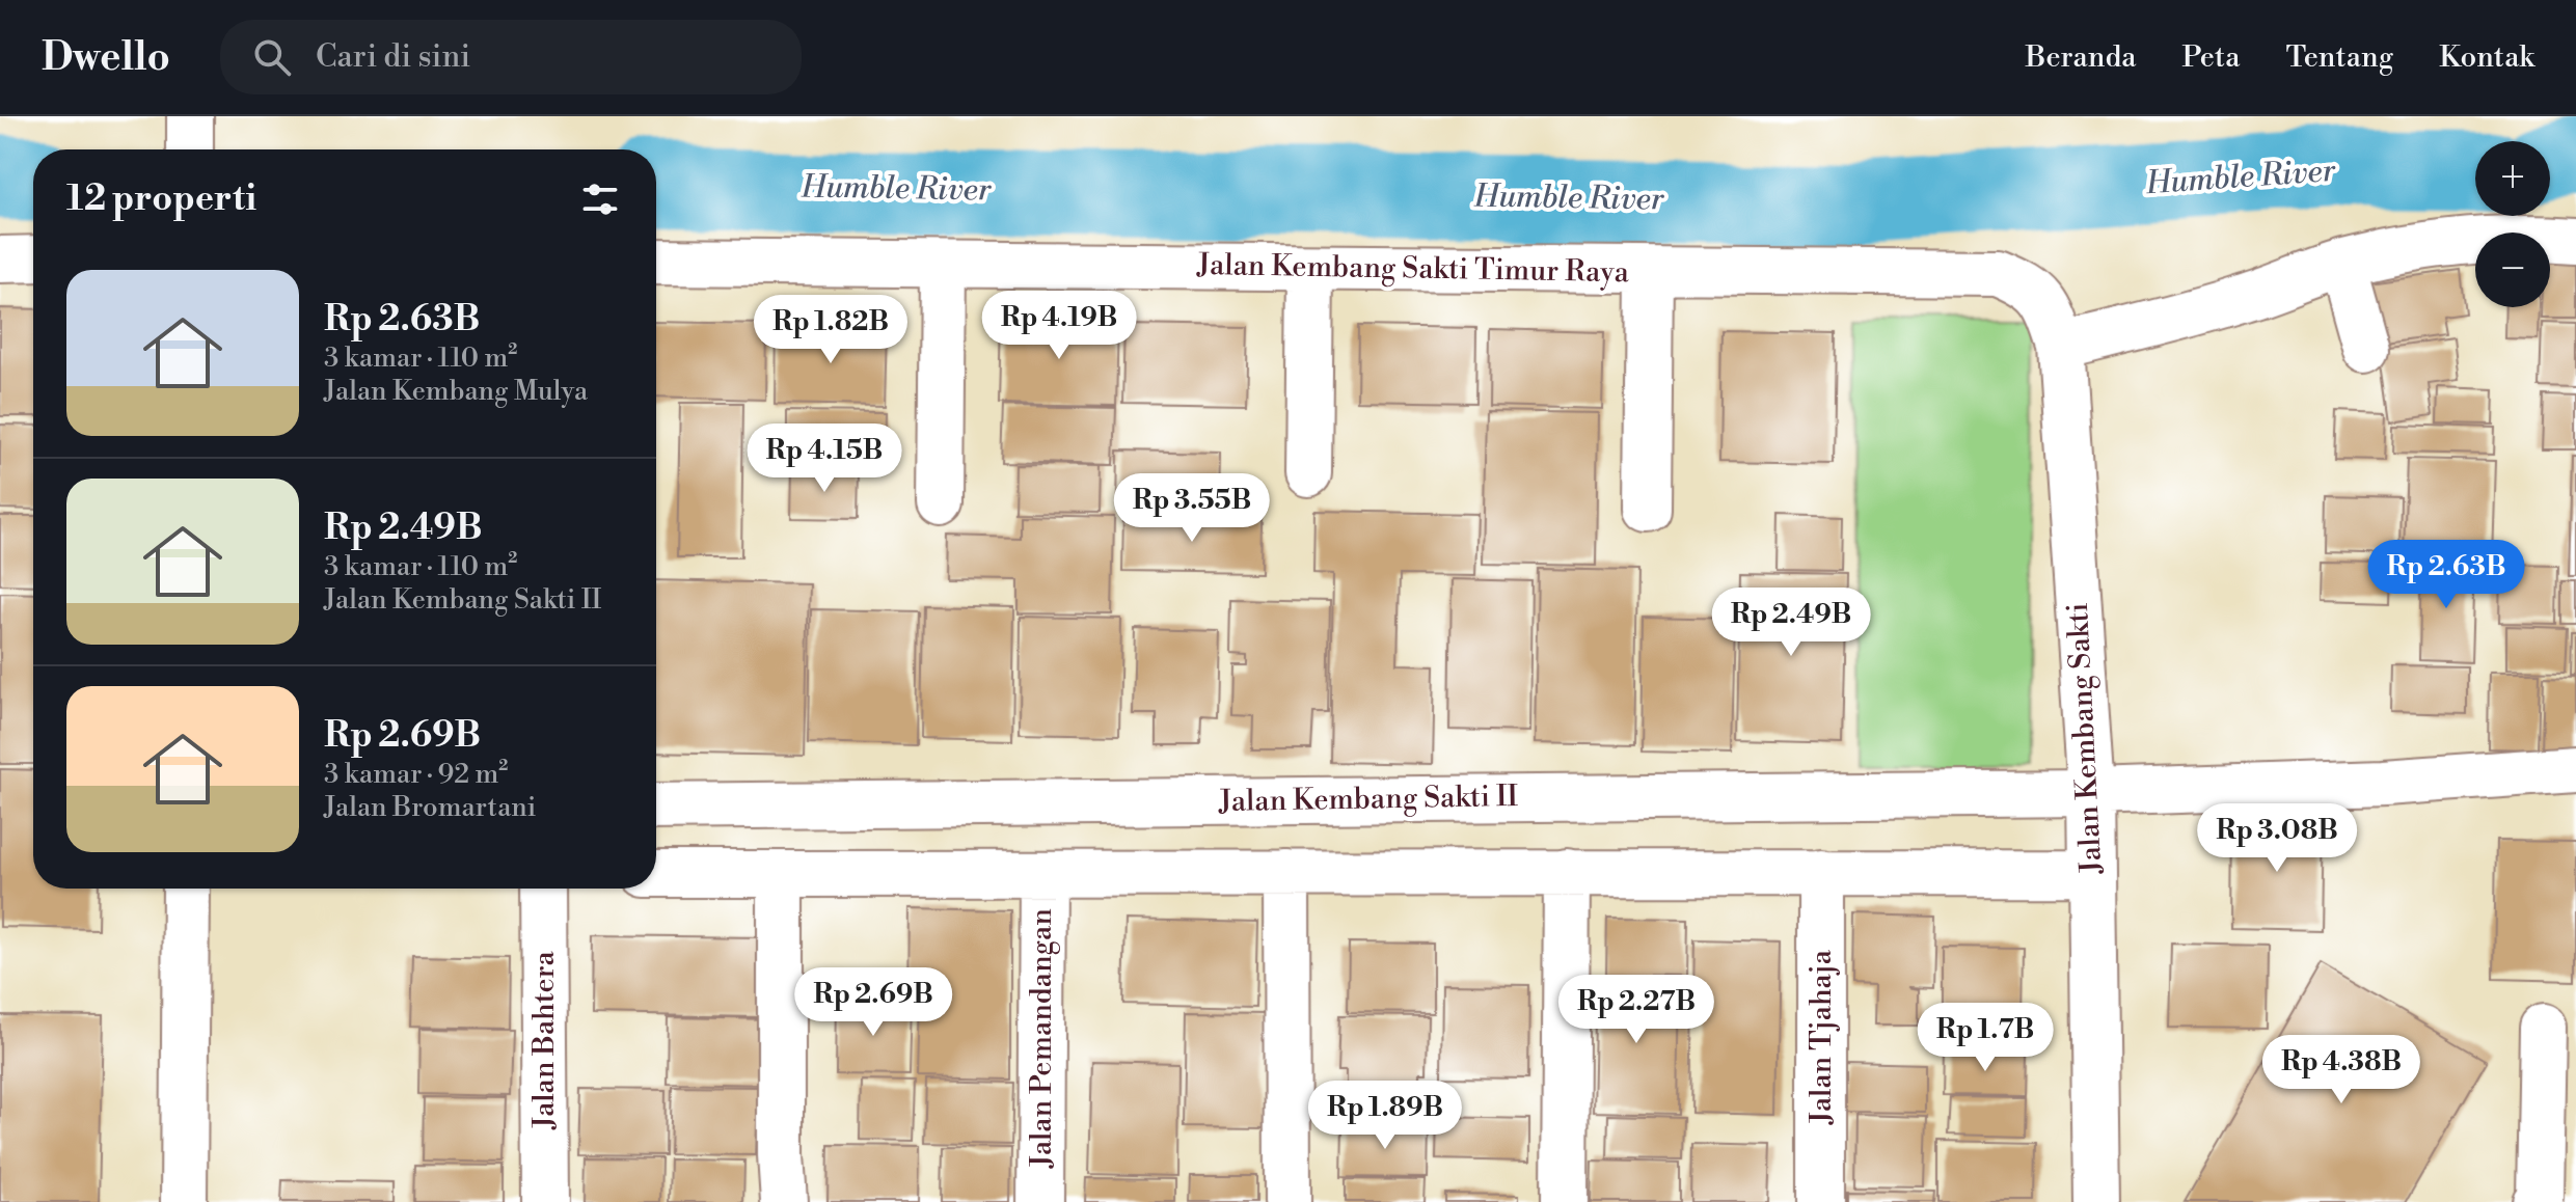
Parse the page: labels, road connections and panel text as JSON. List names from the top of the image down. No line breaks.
{"streets":{"street":["Jalan Kembang Sakti Timur Raya","Jalan Kembang Sakti","Jalan Kembang Sakti II","Jalan Tjahaja","Jalan Pemandangan","Jalan Bahtera"]},"crossings":[["Jalan Kembang Sakti Timur Raya","Jalan Kembang Sakti"],["Jalan Kembang Sakti","Jalan Kembang Sakti II"]],"water":["Humble River"],"page":{"header":"Dwello","search":"Cari di sini","nav":["Beranda","Peta","Tentang","Kontak"],"map_buttons":["+","−"],"heading":"12 properti","list":[{"name":"Rp 2.63B","note":"3 kamar · 110 m² · Jalan Kembang Mulya"},{"name":"Rp 2.49B","note":"3 kamar · 110 m² · Jalan Kembang Sakti II"},{"name":"Rp 2.69B","note":"3 kamar · 92 m² · Jalan Bromartani"}],"price":["Rp 4.19B","Rp 1.82B","Rp 4.15B","Rp 3.55B","Rp 2.63B","Rp 2.49B","Rp 3.08B","Rp 2.69B","Rp 2.27B","Rp 1.7B","Rp 4.38B","Rp 1.89B"]}}
